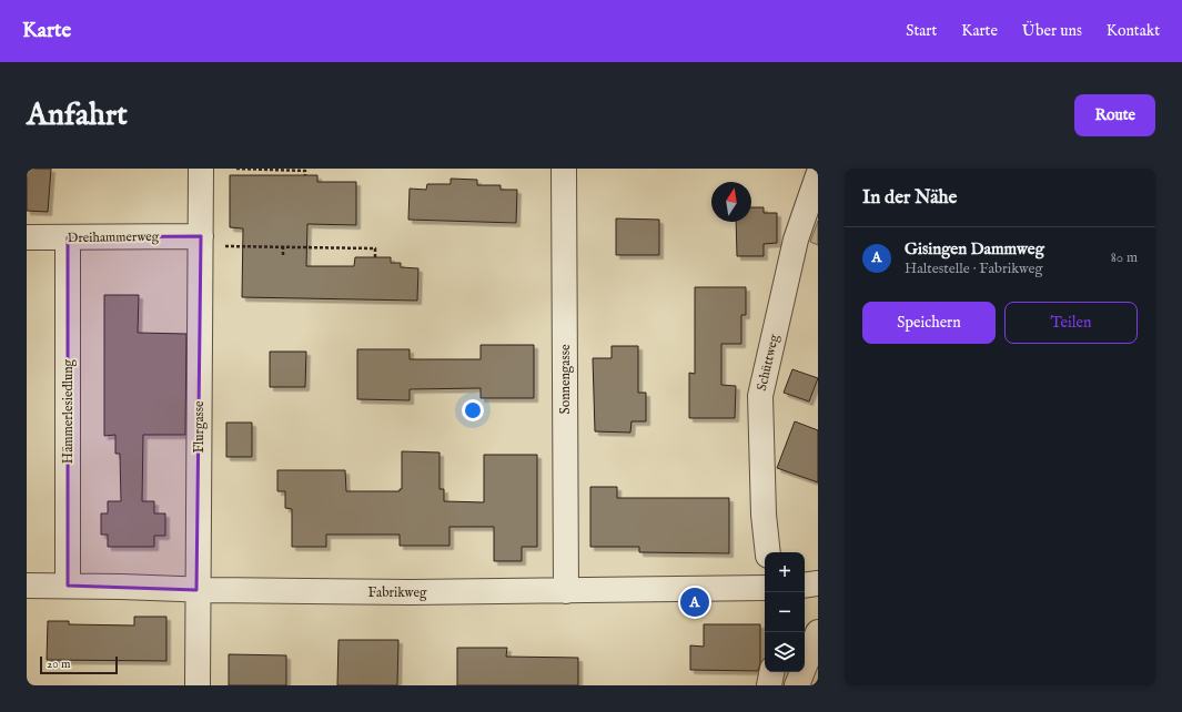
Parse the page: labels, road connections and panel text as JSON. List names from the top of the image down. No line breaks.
{"streets":{"street":["Dreihammerweg","Schüttweg","Sonnengasse","Hämmerlesiedlung","Flurgasse","Fabrikweg"]},"crossings":[["Dreihammerweg","Hämmerlesiedlung"],["Dreihammerweg","Flurgasse"],["Sonnengasse","Fabrikweg"],["Hämmerlesiedlung","Fabrikweg"],["Flurgasse","Fabrikweg"]],"scale_bar":"20 m","north":"top","page":{"header":"Karte","nav":["Start","Karte","Über uns","Kontakt"],"buttons":["Route",["Speichern","Teilen"]],"title":"Anfahrt","heading":"In der Nähe","list":[{"mark":"A","name":"Gisingen Dammweg","note":"Haltestelle · Fabrikweg","value":"80 m"}],"map_buttons":["+","−"],"pins":"A","scale":"20 m"}}
